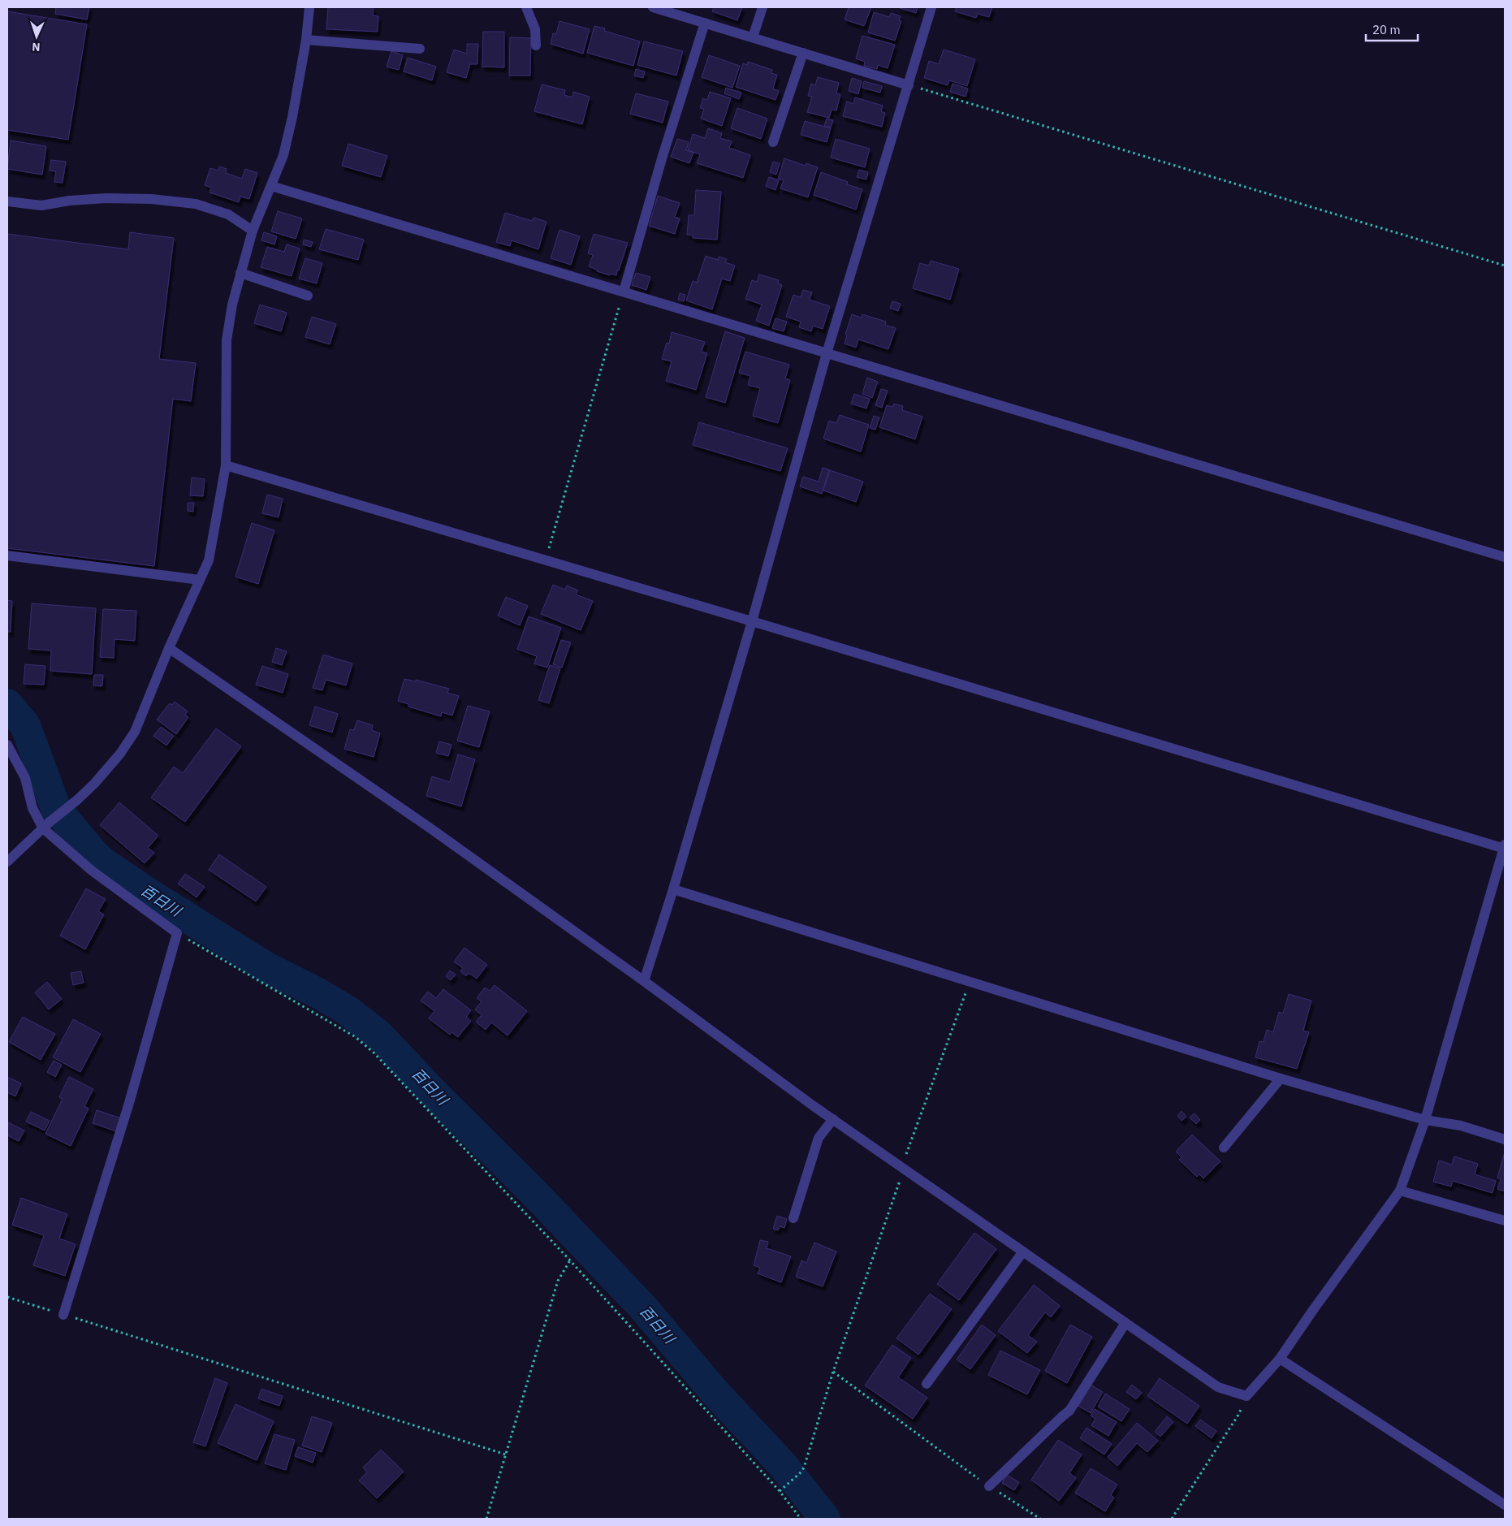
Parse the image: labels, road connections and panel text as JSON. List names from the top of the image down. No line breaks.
{"water":["百日川"],"scale_bar":"20 m","north":"bottom"}
